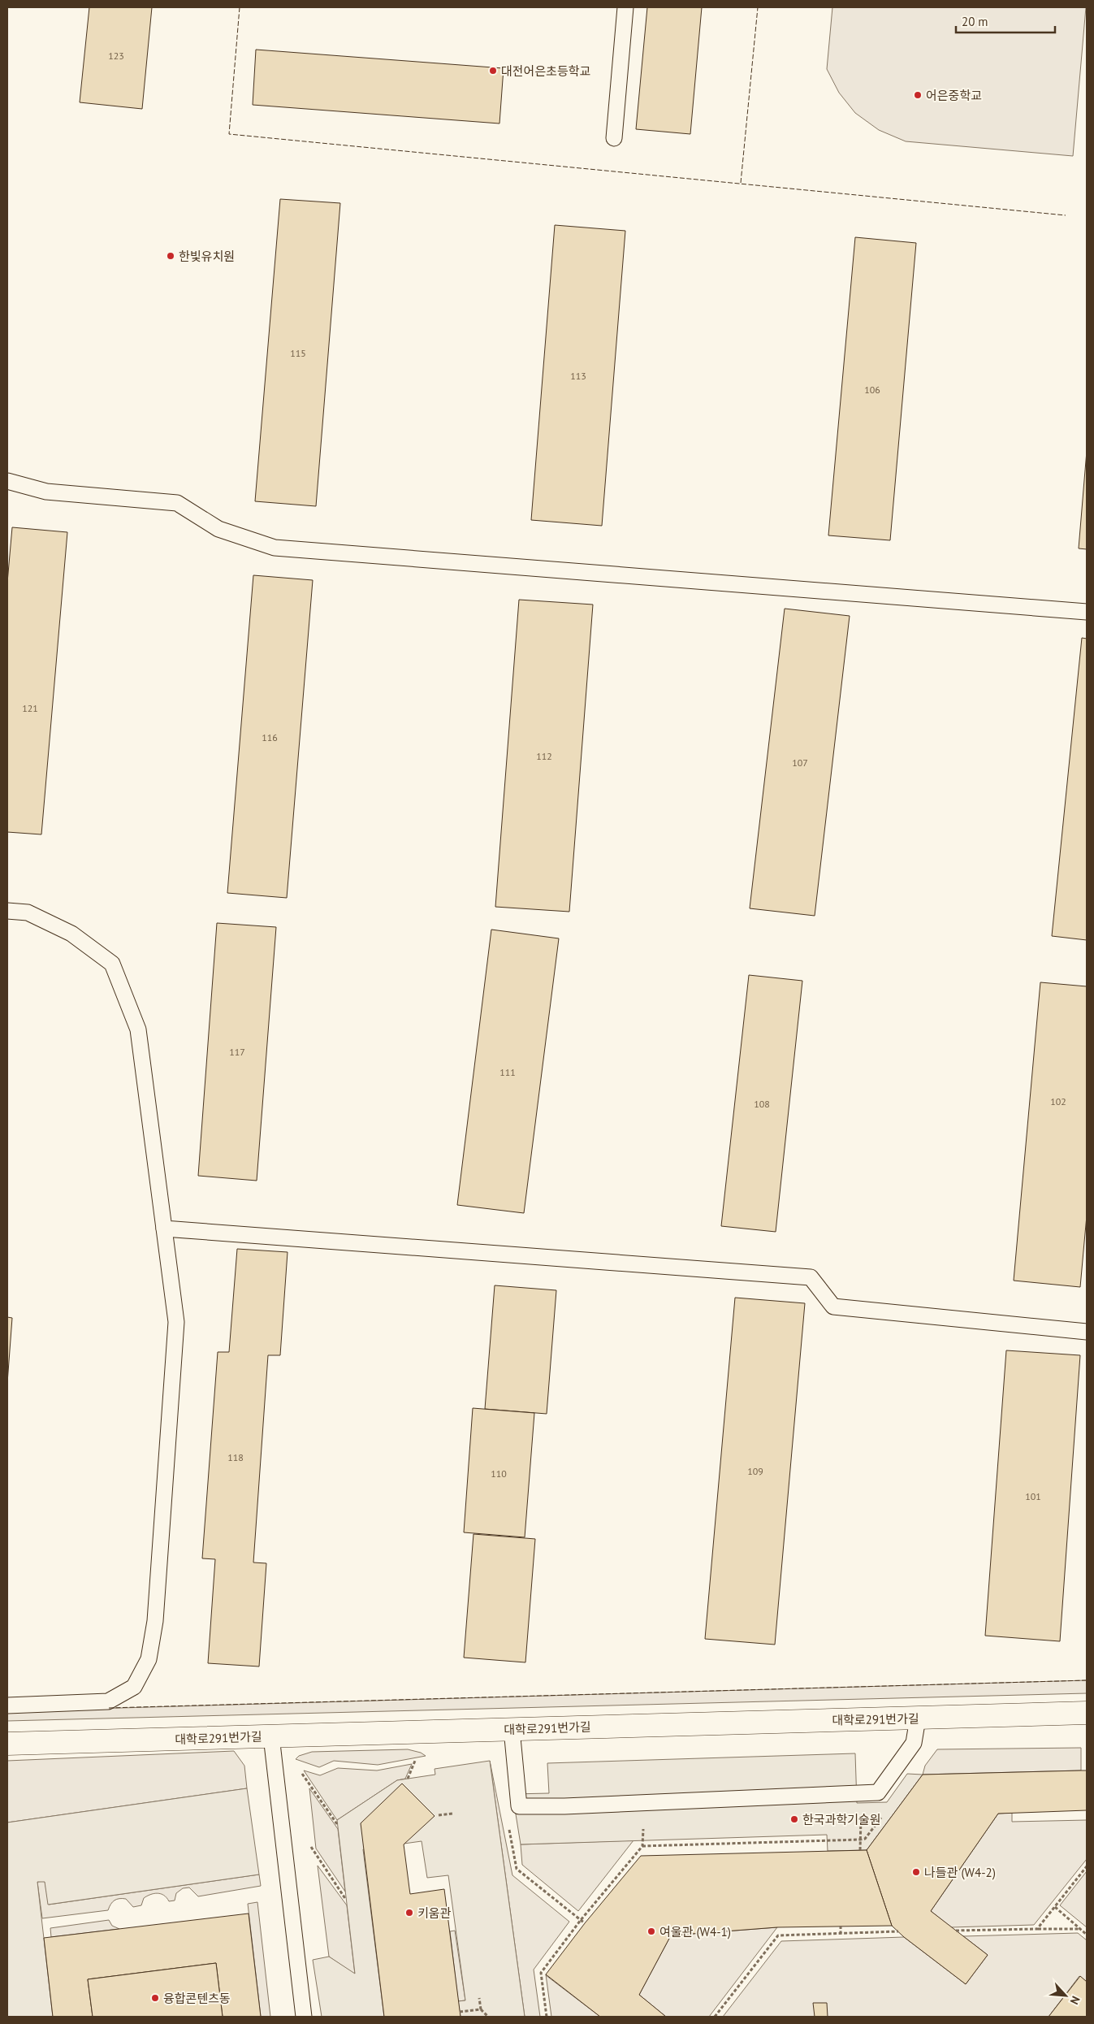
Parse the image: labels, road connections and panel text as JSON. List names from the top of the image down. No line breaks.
{"streets":{"street":["대학로291번가길"]},"places":["대전어은초등학교","어은중학교","한빛유치원","한국과학기술원","나들관 (W4-2)","키움관","여울관 (W4-1)","융합콘텐츠동"],"house_numbers":["123","115","113","106","121","116","112","107","117","111","102","108","118","109","110","101"],"scale_bar":"20 m","north":"bottom right"}
